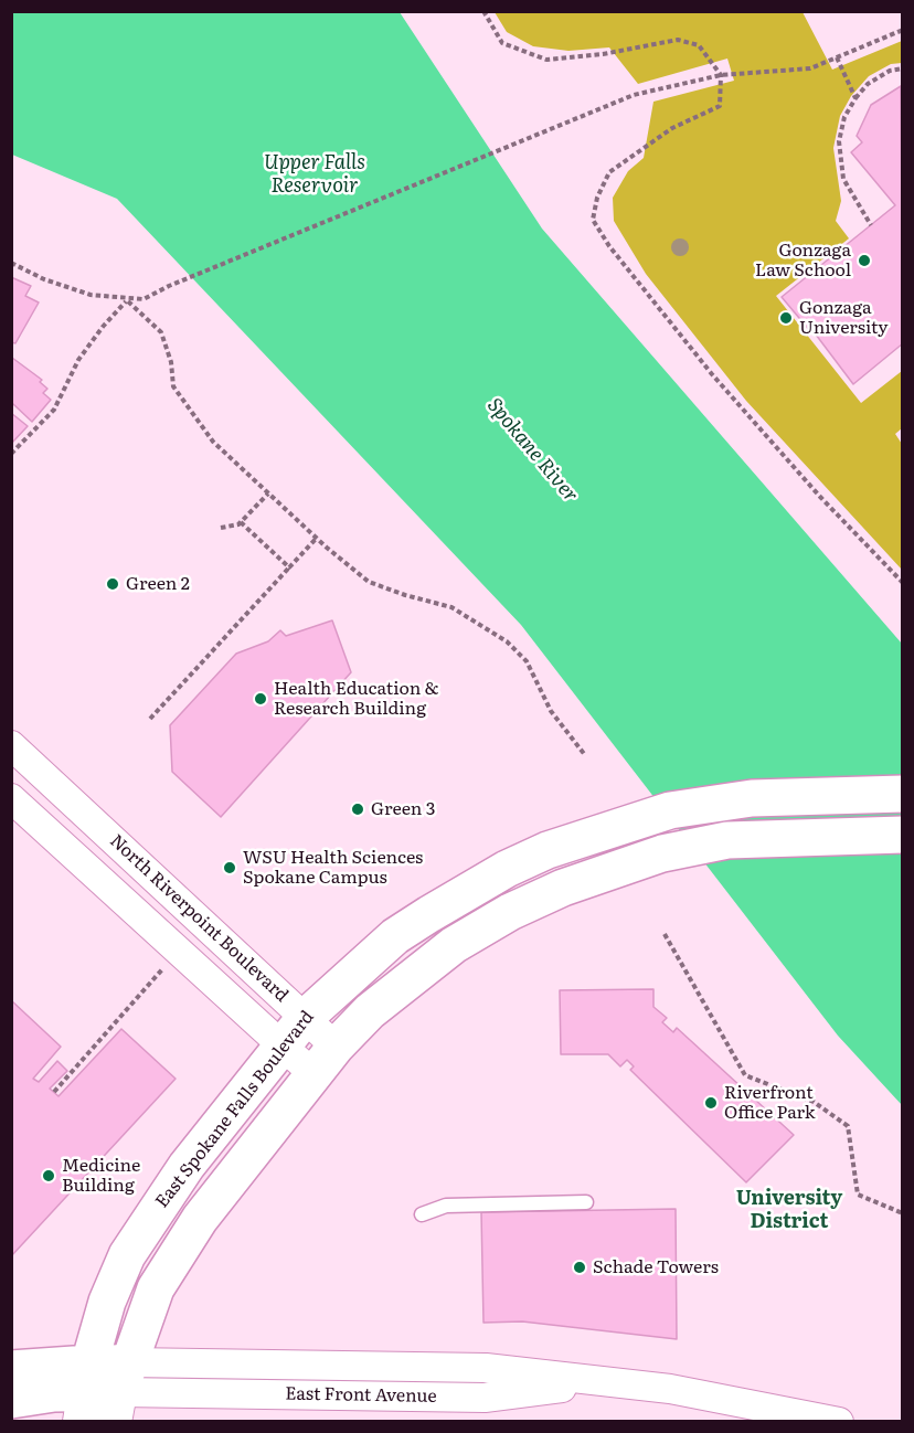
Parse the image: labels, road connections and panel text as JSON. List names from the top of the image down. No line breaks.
{"streets":{"main road":["East Spokane Falls Boulevard"],"street":["North Riverpoint Boulevard","East Front Avenue"]},"crossings":[["North Riverpoint Boulevard","East Spokane Falls Boulevard"]],"districts":["University District"],"water":["Upper Falls Reservoir","Spokane River"],"places":["Gonzaga Law School","Gonzaga University","Green 2","Health Education & Research Building","Green 3","WSU Health Sciences Spokane Campus","Riverfront Office Park","Medicine Building","Schade Towers"]}
